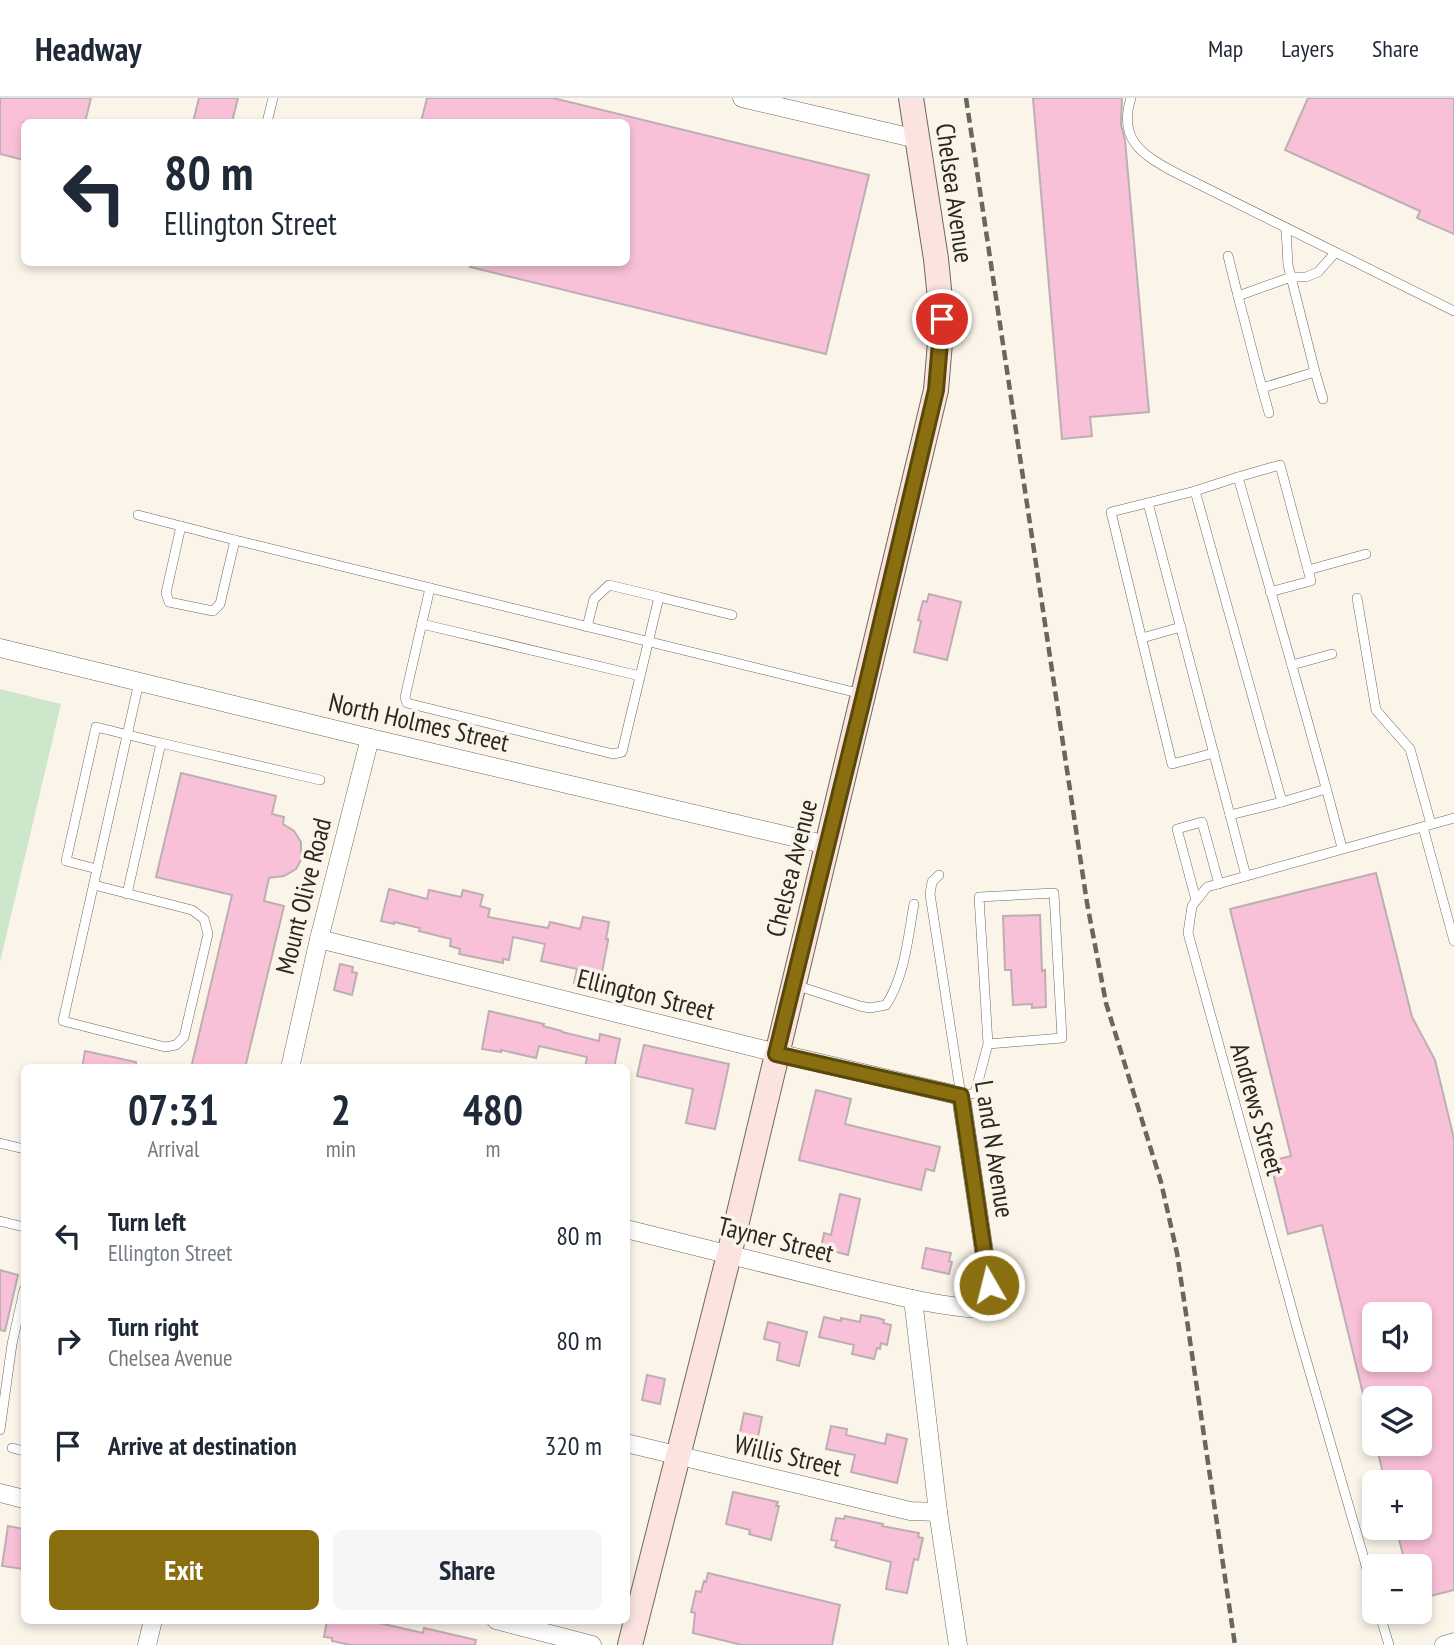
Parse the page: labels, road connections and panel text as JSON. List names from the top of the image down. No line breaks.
{"streets":{"main road":["Chelsea Avenue"],"street":["North Holmes Street","Mount Olive Road","Ellington Street","L and N Avenue","Tayner Street","Willis Street"],"lane":["Andrews Street"]},"crossings":[["Chelsea Avenue","North Holmes Street"],["Chelsea Avenue","Ellington Street"],["Chelsea Avenue","Tayner Street"],["Chelsea Avenue","Willis Street"],["North Holmes Street","Mount Olive Road"],["Mount Olive Road","Ellington Street"],["Ellington Street","L and N Avenue"],["L and N Avenue","Tayner Street"]],"page":{"header":"Headway","nav":["Map","Layers","Share"],"turn":["80 m","Ellington Street"],"eta":["07:31","Arrival","2","min","480","m"],"list":[{"name":"Turn left","note":"Ellington Street","value":"80 m"},{"name":"Turn right","note":"Chelsea Avenue","value":"80 m"},{"name":"Arrive at destination","value":"320 m"}],"map_buttons":["+","−"],"buttons":["Exit","Share"]}}
